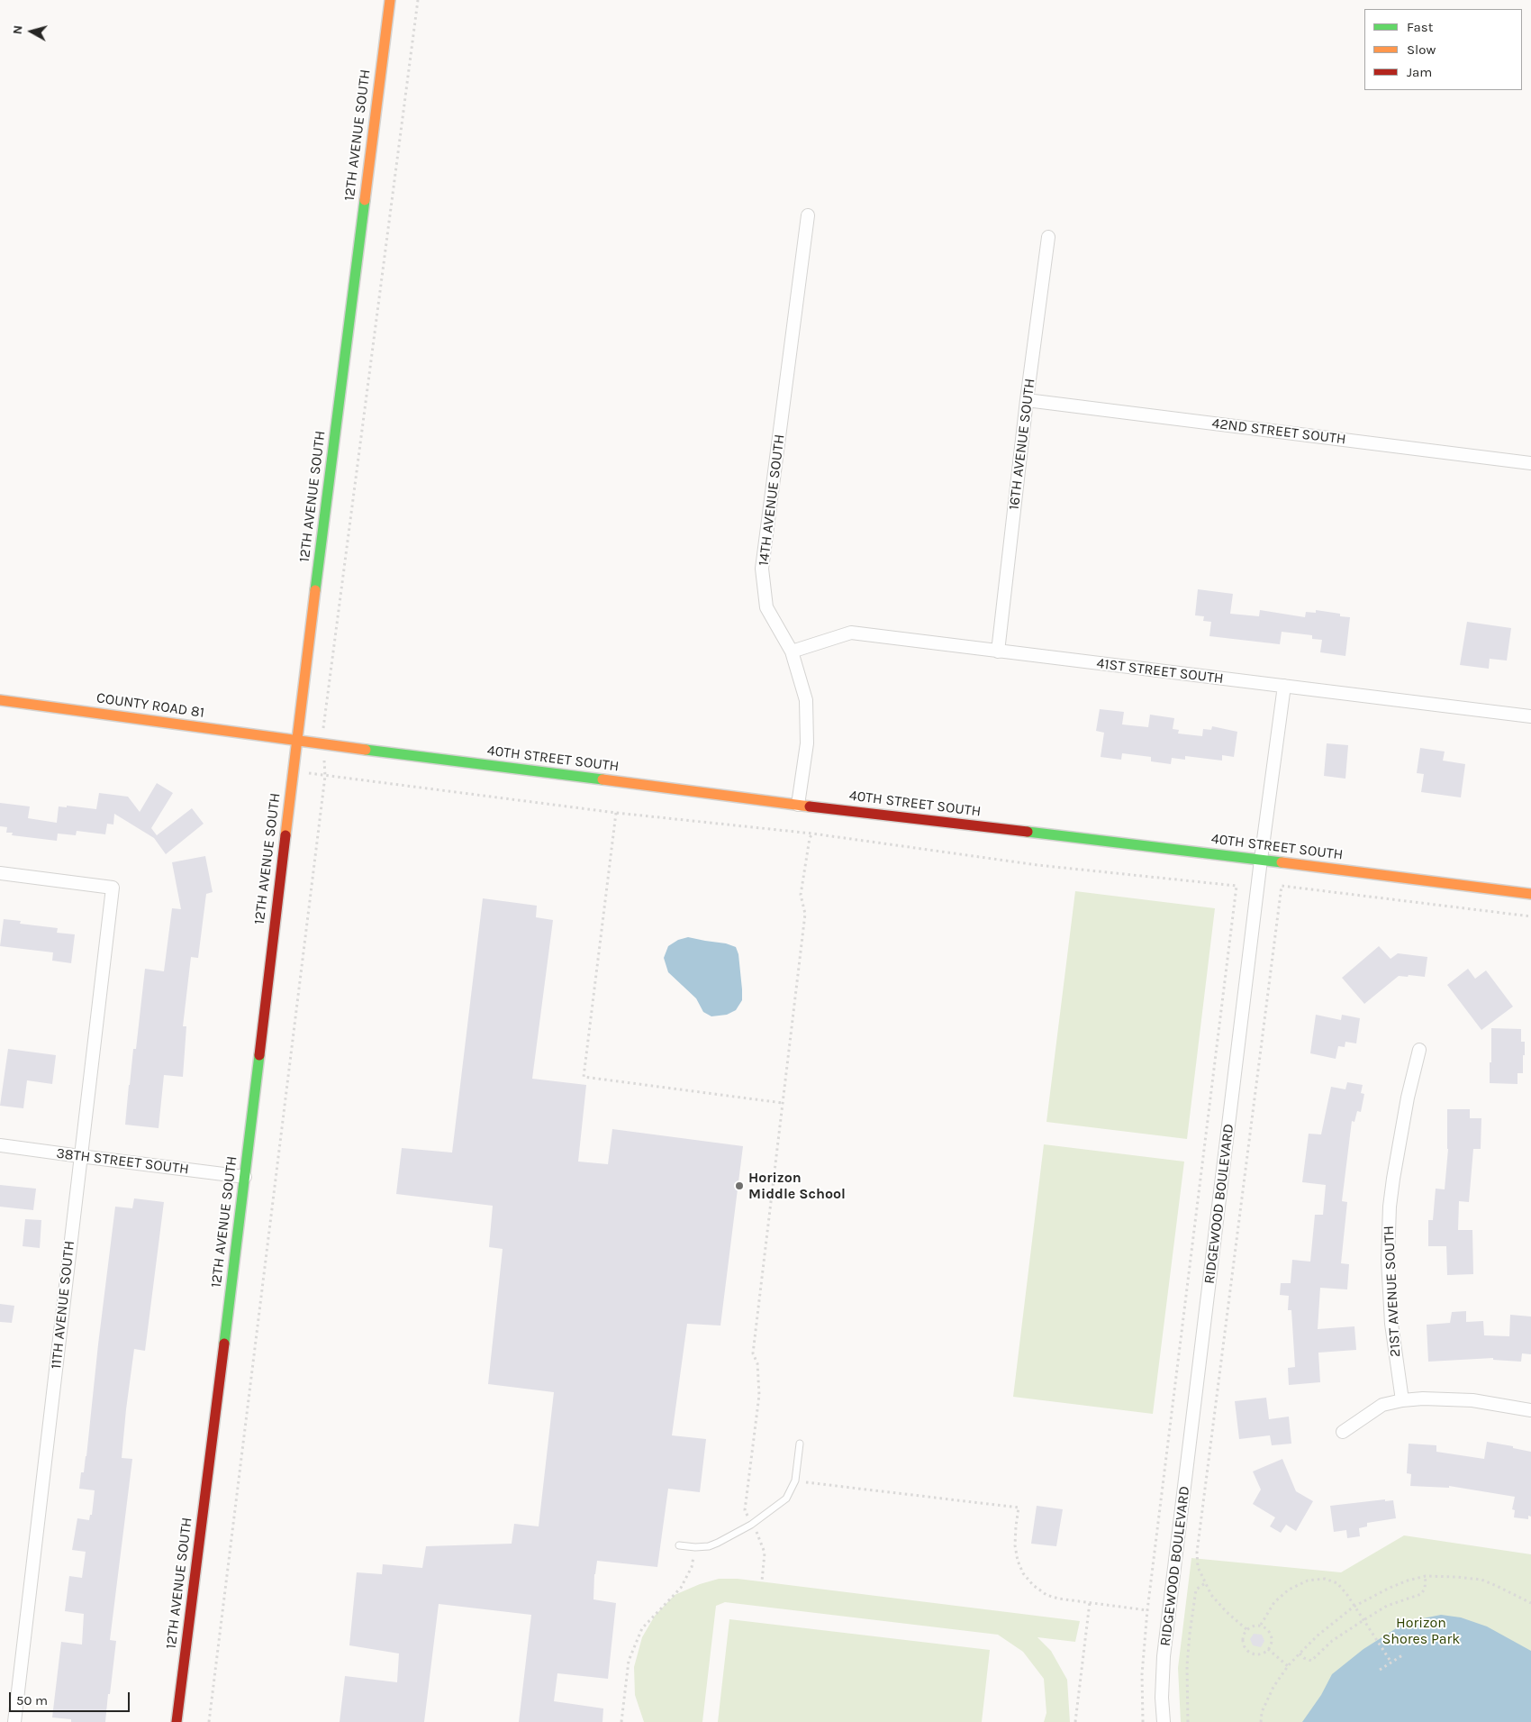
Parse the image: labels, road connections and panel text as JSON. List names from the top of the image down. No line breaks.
{"streets":{"street":["12TH AVENUE SOUTH","42ND STREET SOUTH","16TH AVENUE SOUTH","14TH AVENUE SOUTH","41ST STREET SOUTH","COUNTY ROAD 81","40TH STREET SOUTH","38TH STREET SOUTH","RIDGEWOOD BOULEVARD","21ST AVENUE SOUTH","11TH AVENUE SOUTH"]},"crossings":[["12TH AVENUE SOUTH","COUNTY ROAD 81"],["12TH AVENUE SOUTH","40TH STREET SOUTH"],["12TH AVENUE SOUTH","38TH STREET SOUTH"],["42ND STREET SOUTH","16TH AVENUE SOUTH"],["16TH AVENUE SOUTH","41ST STREET SOUTH"],["14TH AVENUE SOUTH","41ST STREET SOUTH"],["14TH AVENUE SOUTH","40TH STREET SOUTH"],["41ST STREET SOUTH","RIDGEWOOD BOULEVARD"],["COUNTY ROAD 81","40TH STREET SOUTH"],["40TH STREET SOUTH","RIDGEWOOD BOULEVARD"],["38TH STREET SOUTH","11TH AVENUE SOUTH"]],"parks":["Horizon Shores Park"],"places":["Horizon Middle School"],"legend":["Fast","Slow","Jam"],"scale_bar":"50 m","north":"left"}
